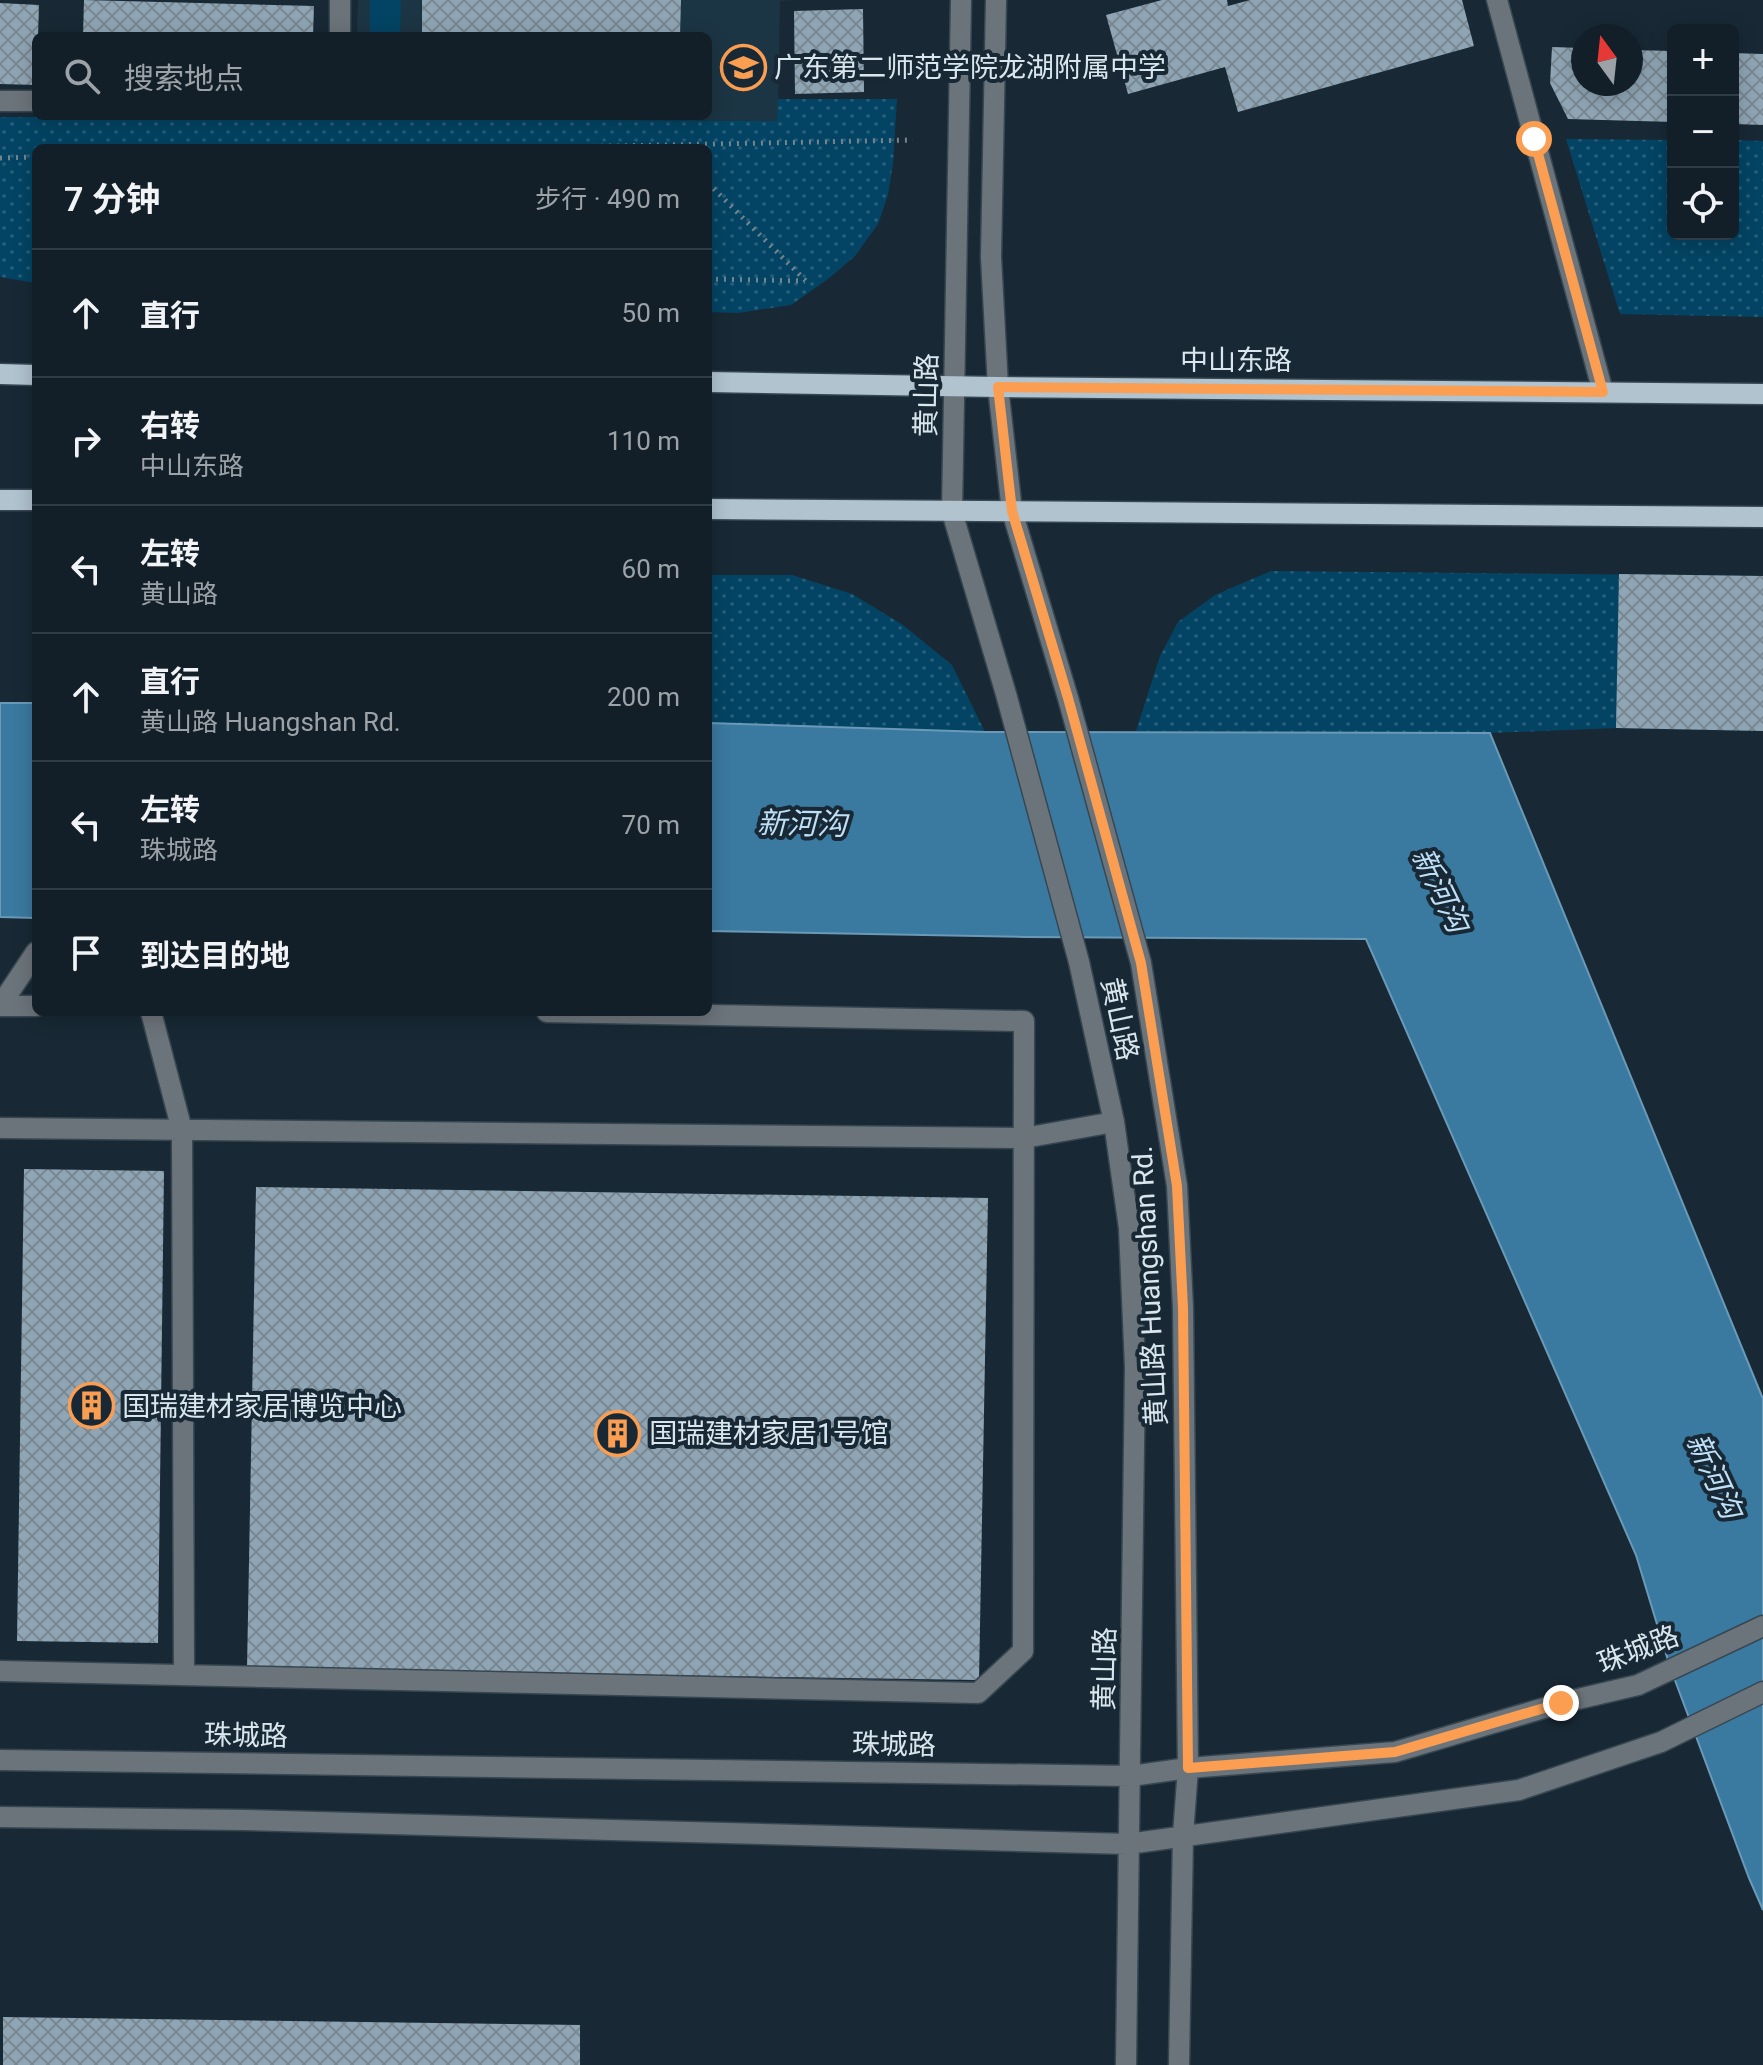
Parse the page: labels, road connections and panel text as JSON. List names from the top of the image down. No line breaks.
{"streets":{"main road":["中山东路"],"street":["黄山路","黄山路 Huangshan Rd.","珠城路"]},"crossings":[["中山东路","黄山路"],["黄山路","珠城路"],["黄山路 Huangshan Rd.","珠城路"]],"water":["新河沟"],"places":{"school or university":["广东第二师范学院龙湖附属中学"],"building":["国瑞建材家居博览中心","国瑞建材家居1号馆"]},"north":"top","page":{"map_buttons":["+","−"],"search":"搜索地点","heading":["7 分钟","步行 · 490 m"],"list":[["直行","50 m"],["右转","中山东路","110 m"],["左转","黄山路","60 m"],["直行","黄山路 Huangshan Rd.","200 m"],["左转","珠城路","70 m"],"到达目的地"]}}
